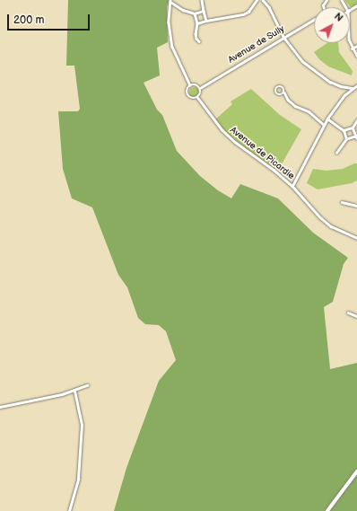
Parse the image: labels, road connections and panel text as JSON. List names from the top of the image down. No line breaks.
{"streets":{"street":["Avenue de Sully","Avenue de Picardie"]},"crossings":[["Avenue de Sully","Avenue de Picardie"]],"scale_bar":"200 m","north":"top right"}
